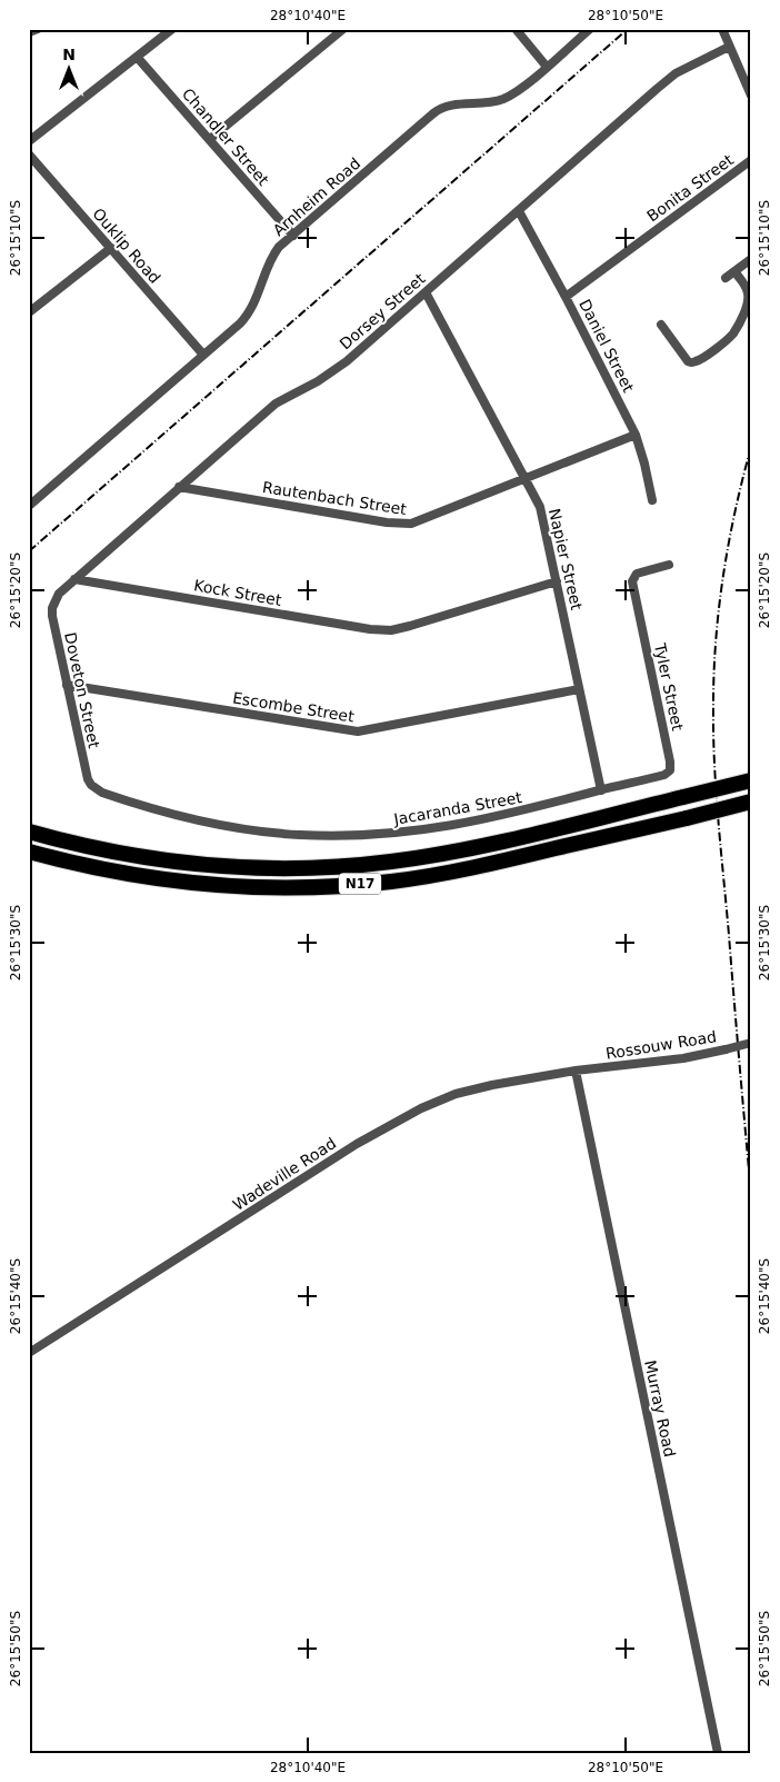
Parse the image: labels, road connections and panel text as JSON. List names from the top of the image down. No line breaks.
{"streets":{"highway":["N17"],"street":["Chandler Street","Bonita Street","Arnheim Road","Ouklip Road","Dorsey Street","Daniel Street","Rautenbach Street","Napier Street","Kock Street","Tyler Street","Doveton Street","Escombe Street","Jacaranda Street","Rossouw Road","Wadeville Road","Murray Road"]},"crossings":[["Chandler Street","Arnheim Road"],["Bonita Street","Daniel Street"],["Arnheim Road","Ouklip Road"],["Dorsey Street","Daniel Street"],["Dorsey Street","Rautenbach Street"],["Dorsey Street","Napier Street"],["Dorsey Street","Kock Street"],["Dorsey Street","Doveton Street"],["Daniel Street","Rautenbach Street"],["Rautenbach Street","Napier Street"],["Napier Street","Kock Street"],["Napier Street","Tyler Street"],["Napier Street","Escombe Street"],["Napier Street","Jacaranda Street"],["Tyler Street","Jacaranda Street"],["Doveton Street","Escombe Street"],["Doveton Street","Jacaranda Street"],["Rossouw Road","Wadeville Road"],["Rossouw Road","Murray Road"],["Wadeville Road","Murray Road"]],"north":"top","coordinates":["28°10'40\"E","28°10'50\"E","26°15'10\"S","26°15'20\"S","26°15'30\"S","26°15'40\"S","26°15'50\"S"]}
